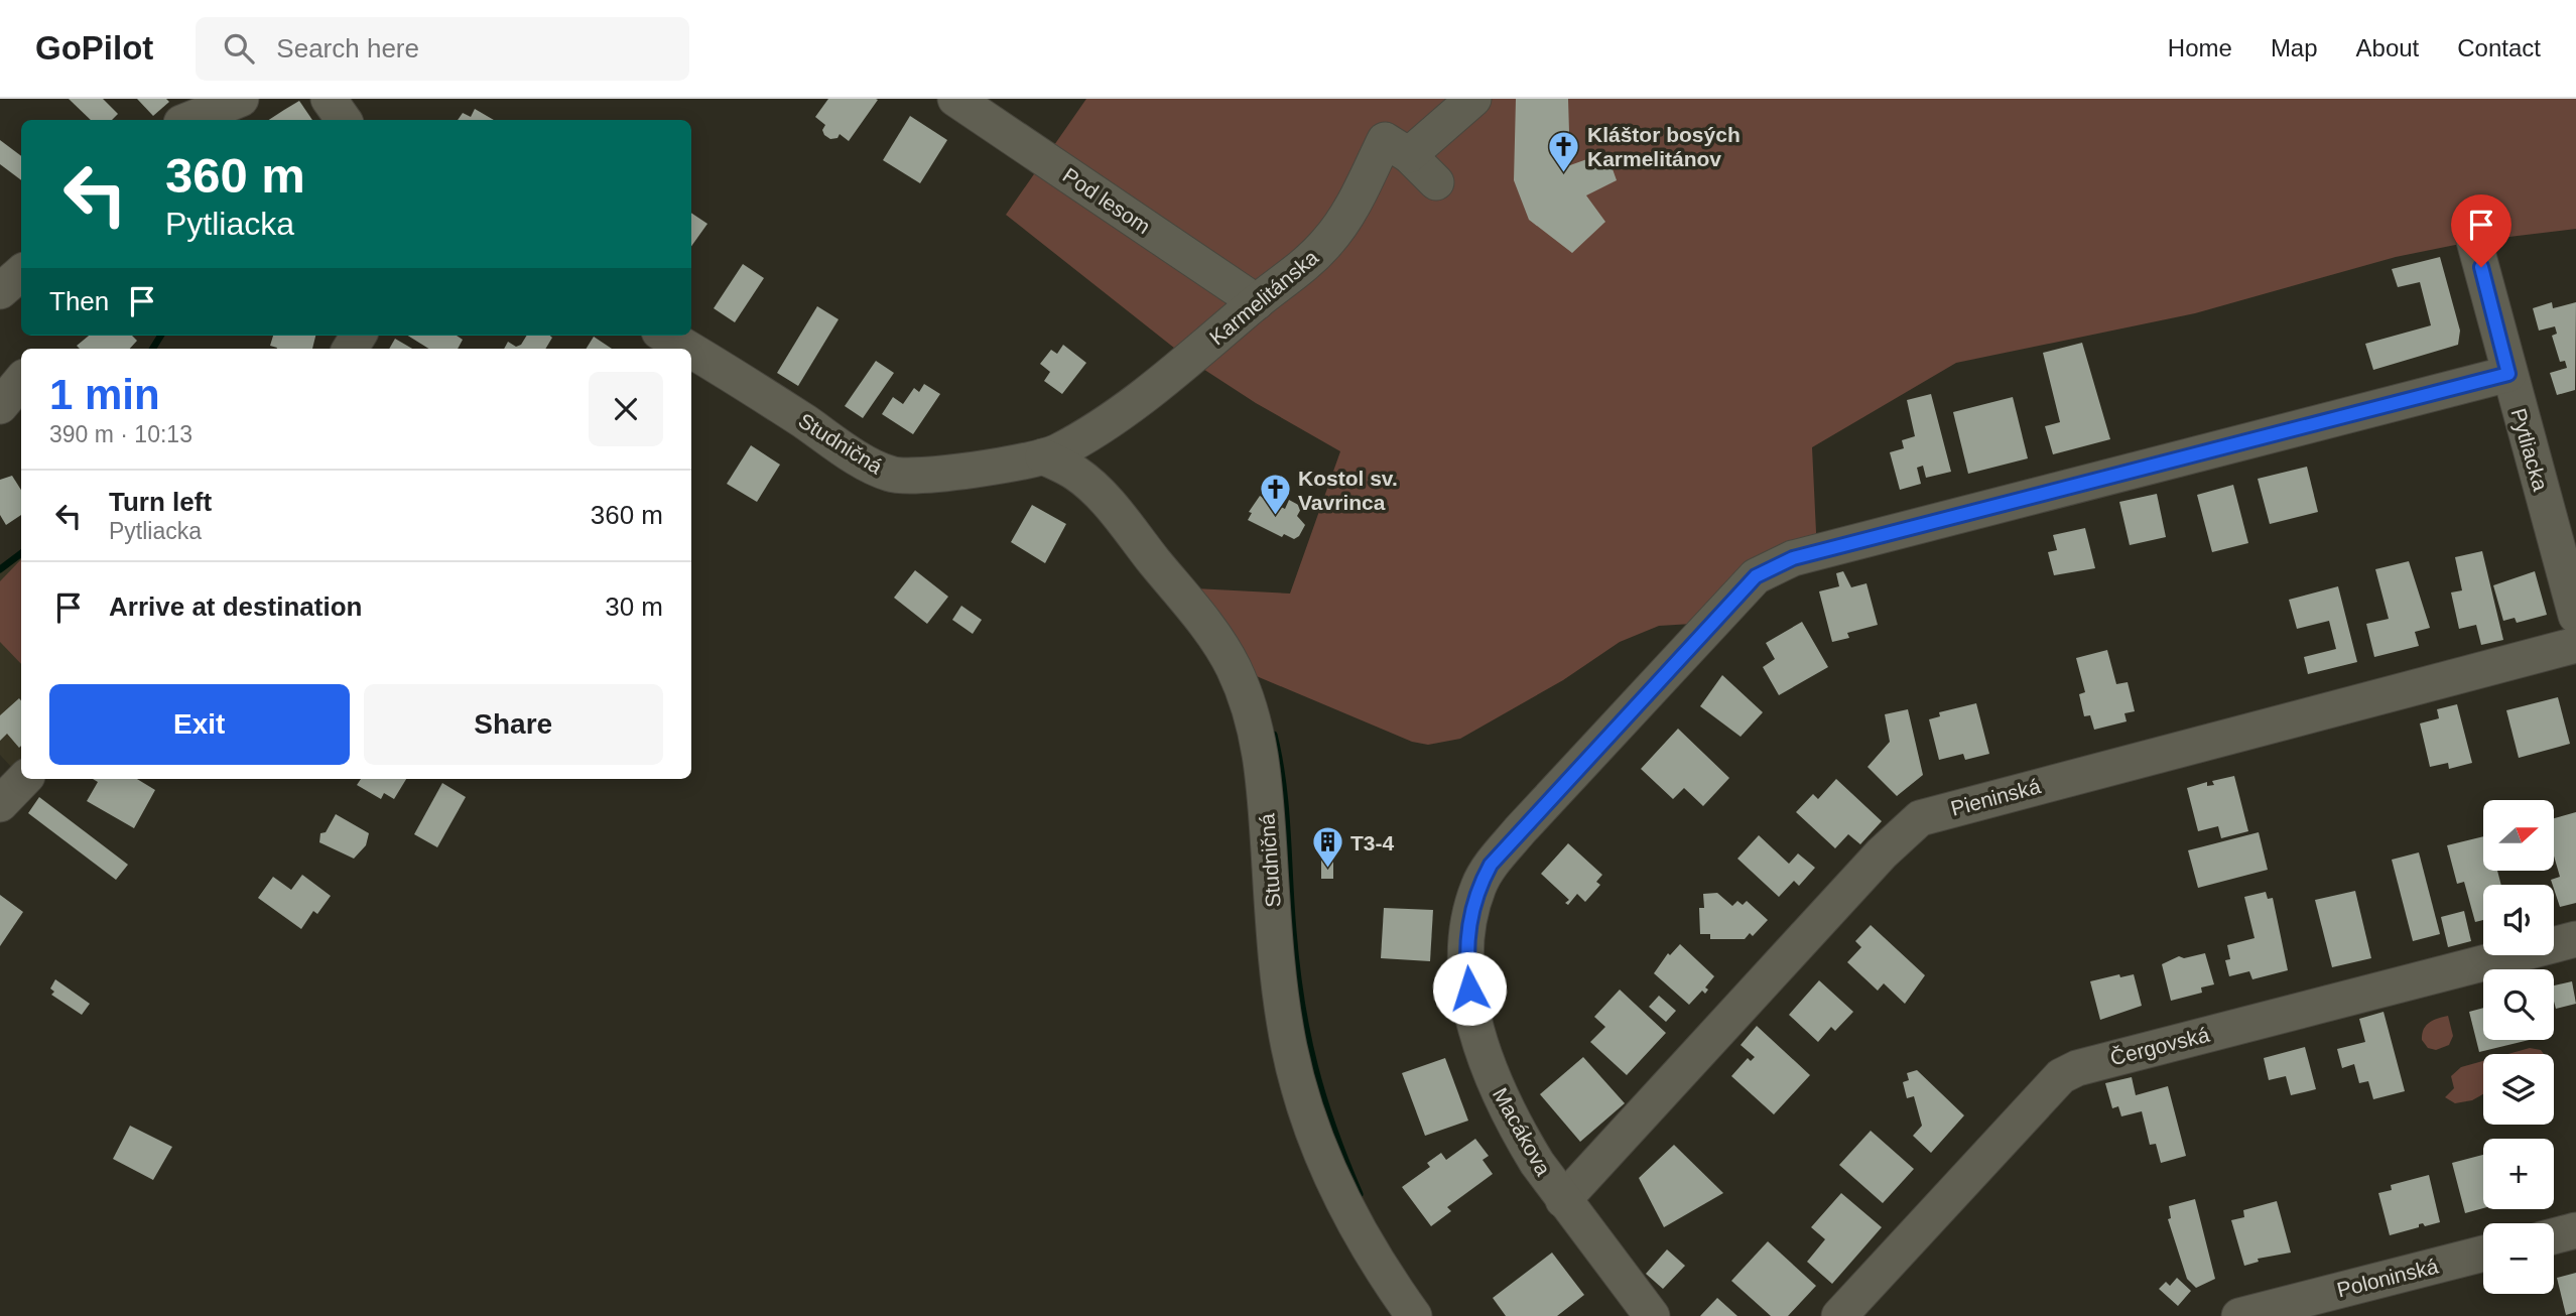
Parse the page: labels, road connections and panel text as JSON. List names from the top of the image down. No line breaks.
{"streets":{"street":["Pod lesom","Karmelitánska","Studničná","Pytliacka","Pieninská","Čergovská","Macákova","Poloninská"]},"crossings":[["Pod lesom","Karmelitánska"],["Karmelitánska","Studničná"],["Pytliacka","Macákova"],["Pieninská","Macákova"]],"places":{"church":["Kláštor bosých Karmelitánov","Kostol sv. Vavrinca"],"building":["T3-4"]},"north":"right","page":{"header":"GoPilot","search":"Search here","nav":["Home","Map","About","Contact"],"turn":["360 m","Pytliacka"],"then":"Then","heading":["1 min","390 m · 10:13"],"list":[{"name":"Turn left","note":"Pytliacka","value":"360 m"},{"name":"Arrive at destination","value":"30 m"}],"buttons":["Exit","Share"],"map_buttons":["+","−"]}}
